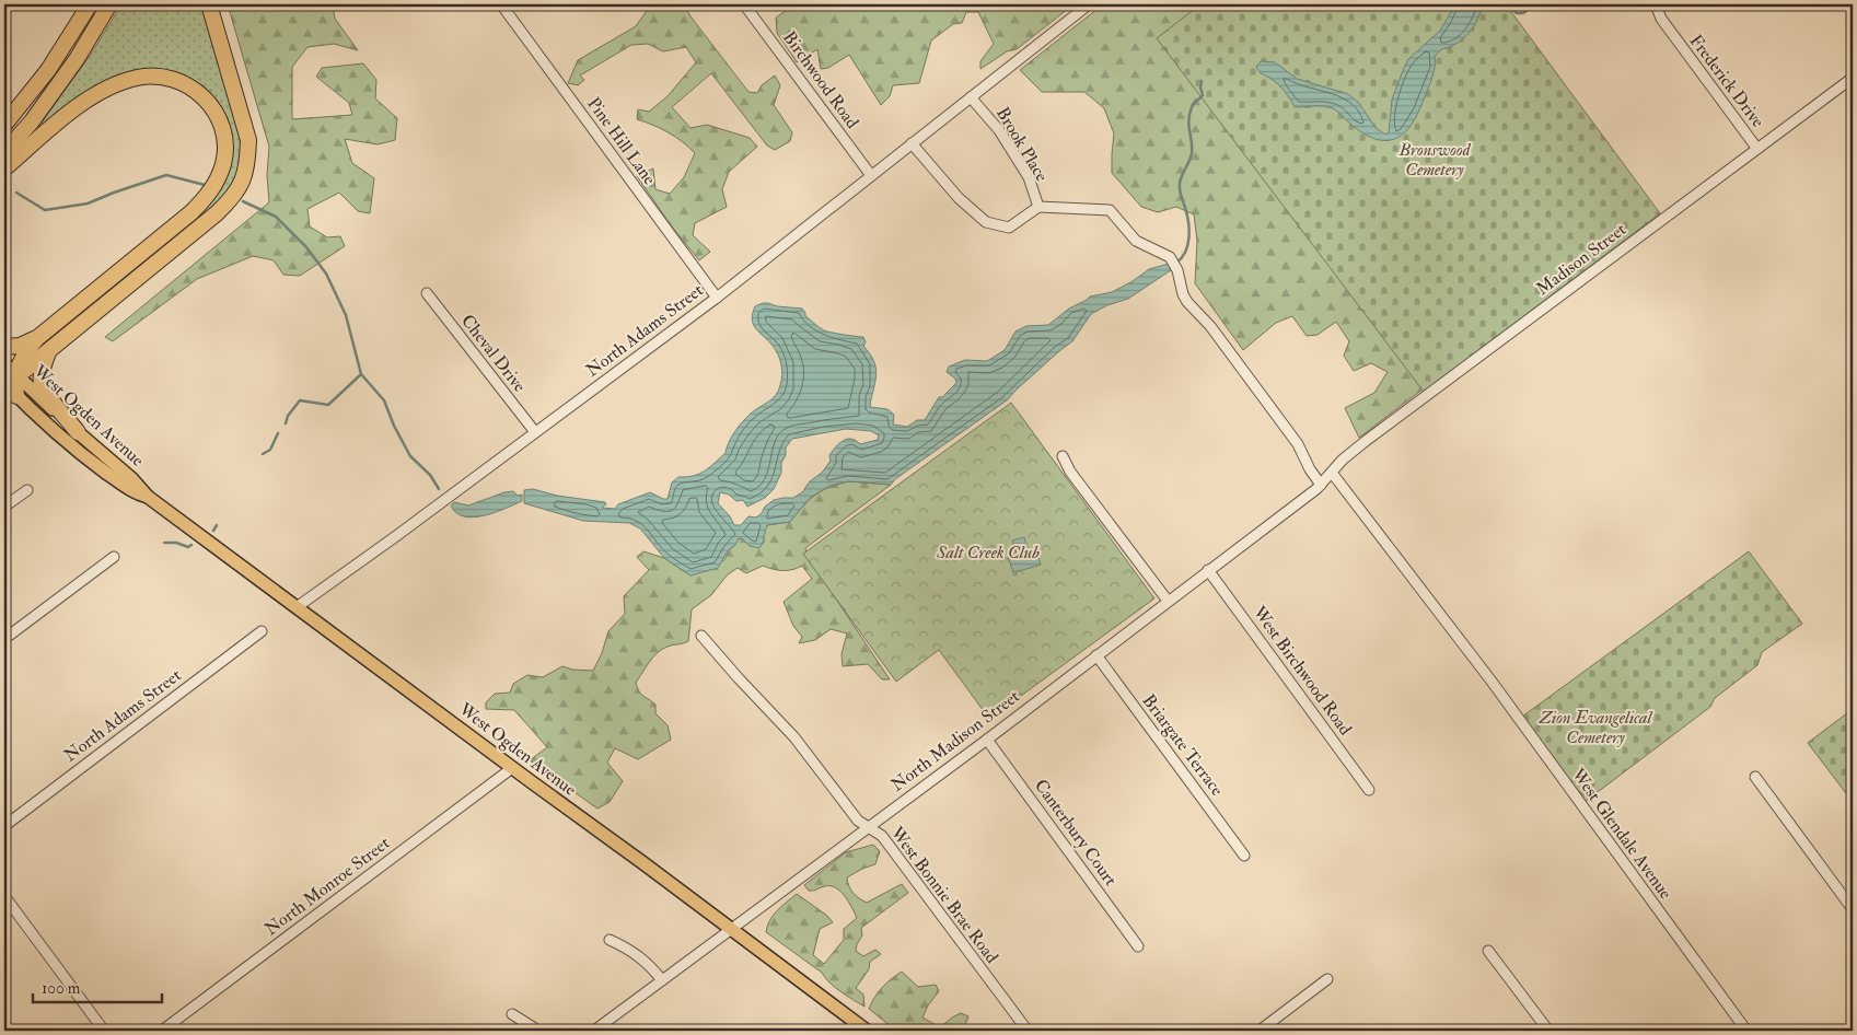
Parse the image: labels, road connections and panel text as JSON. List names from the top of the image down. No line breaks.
{"streets":{"main road":["West Ogden Avenue"],"street":["Birchwood Road","Frederick Drive","Pine Hill Lane","Brook Place","Madison Street","North Adams Street","Cheval Drive","West Birchwood Road","North Madison Street","Briargate Terrace","Canterbury Court","West Glendale Avenue","North Monroe Street","West Bonnie Brae Road"]},"crossings":[["Birchwood Road","North Adams Street"],["Frederick Drive","Madison Street"],["Pine Hill Lane","North Adams Street"],["Brook Place","North Adams Street"],["Madison Street","North Madison Street"],["Madison Street","West Glendale Avenue"],["North Adams Street","Cheval Drive"],["North Adams Street","West Ogden Avenue"],["West Ogden Avenue","North Madison Street"],["West Ogden Avenue","North Monroe Street"],["West Birchwood Road","North Madison Street"],["North Madison Street","Briargate Terrace"],["North Madison Street","Canterbury Court"],["North Madison Street","West Glendale Avenue"],["North Madison Street","West Bonnie Brae Road"]],"parks":["Bronswood Cemetery","Salt Creek Club","Zion Evangelical Cemetery"],"scale_bar":"100 m"}
